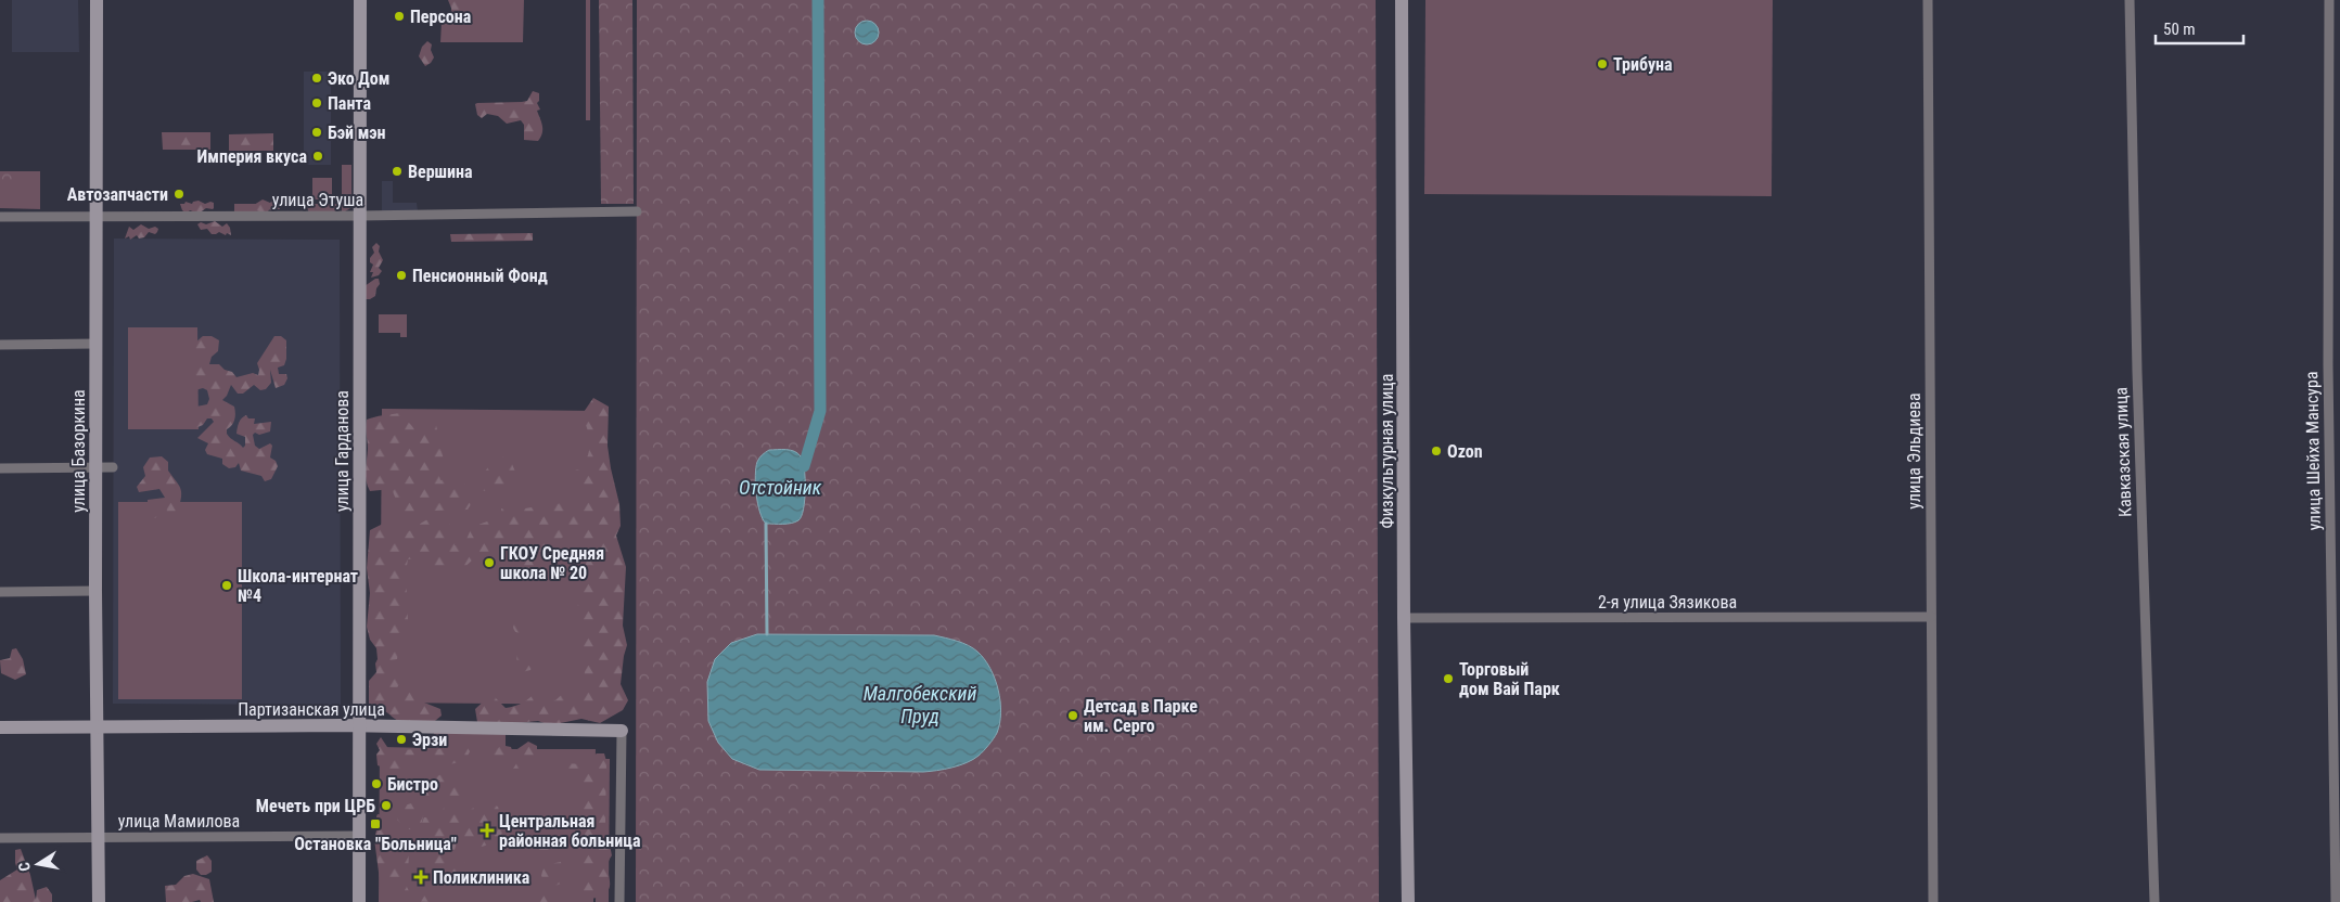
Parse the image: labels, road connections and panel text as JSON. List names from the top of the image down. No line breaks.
{"streets":{"street":["улица Этуша","улица Базоркина","улица Гарданова","Физкультурная улица","улица Эльдиева","улица Шейха Мансура","Кавказская улица","2-я улица Зязикова","Партизанская улица","улица Мамилова"]},"crossings":[["улица Этуша","улица Базоркина"],["улица Этуша","улица Гарданова"],["улица Базоркина","Партизанская улица"],["улица Базоркина","улица Мамилова"],["улица Гарданова","Партизанская улица"],["улица Гарданова","улица Мамилова"],["Физкультурная улица","2-я улица Зязикова"],["улица Эльдиева","2-я улица Зязикова"]],"water":["Отстойник","Малгобекский Пруд"],"places":{"other":["Персона","Трибуна","Эко Дом","Панта","Бэй мэн","Империя вкуса","Вершина","Автозапчасти","Пенсионный Фонд","Ozon","ГКОУ Средняя школа № 20","Школа-интернат №4","Торговый дом Вай Парк","Детсад в Парке им. Серго","Эрзи","Бистро","Мечеть при ЦРБ"],"transit":["Остановка \"Больница\""],"health":["Центральная районная больница","Поликлиника"]},"scale_bar":"50 m","north":"left"}
